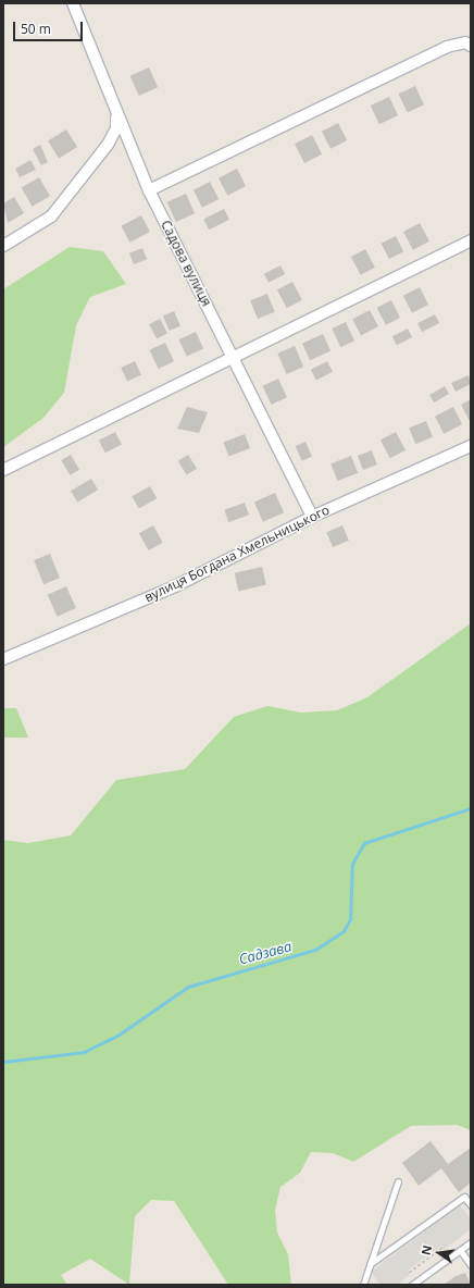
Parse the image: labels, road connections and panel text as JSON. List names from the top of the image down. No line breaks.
{"streets":{"street":["Садова вулиця","вулиця Богдана Хмельницького"]},"crossings":[["Садова вулиця","вулиця Богдана Хмельницького"]],"water":["Садзава"],"scale_bar":"50 m","north":"left"}
